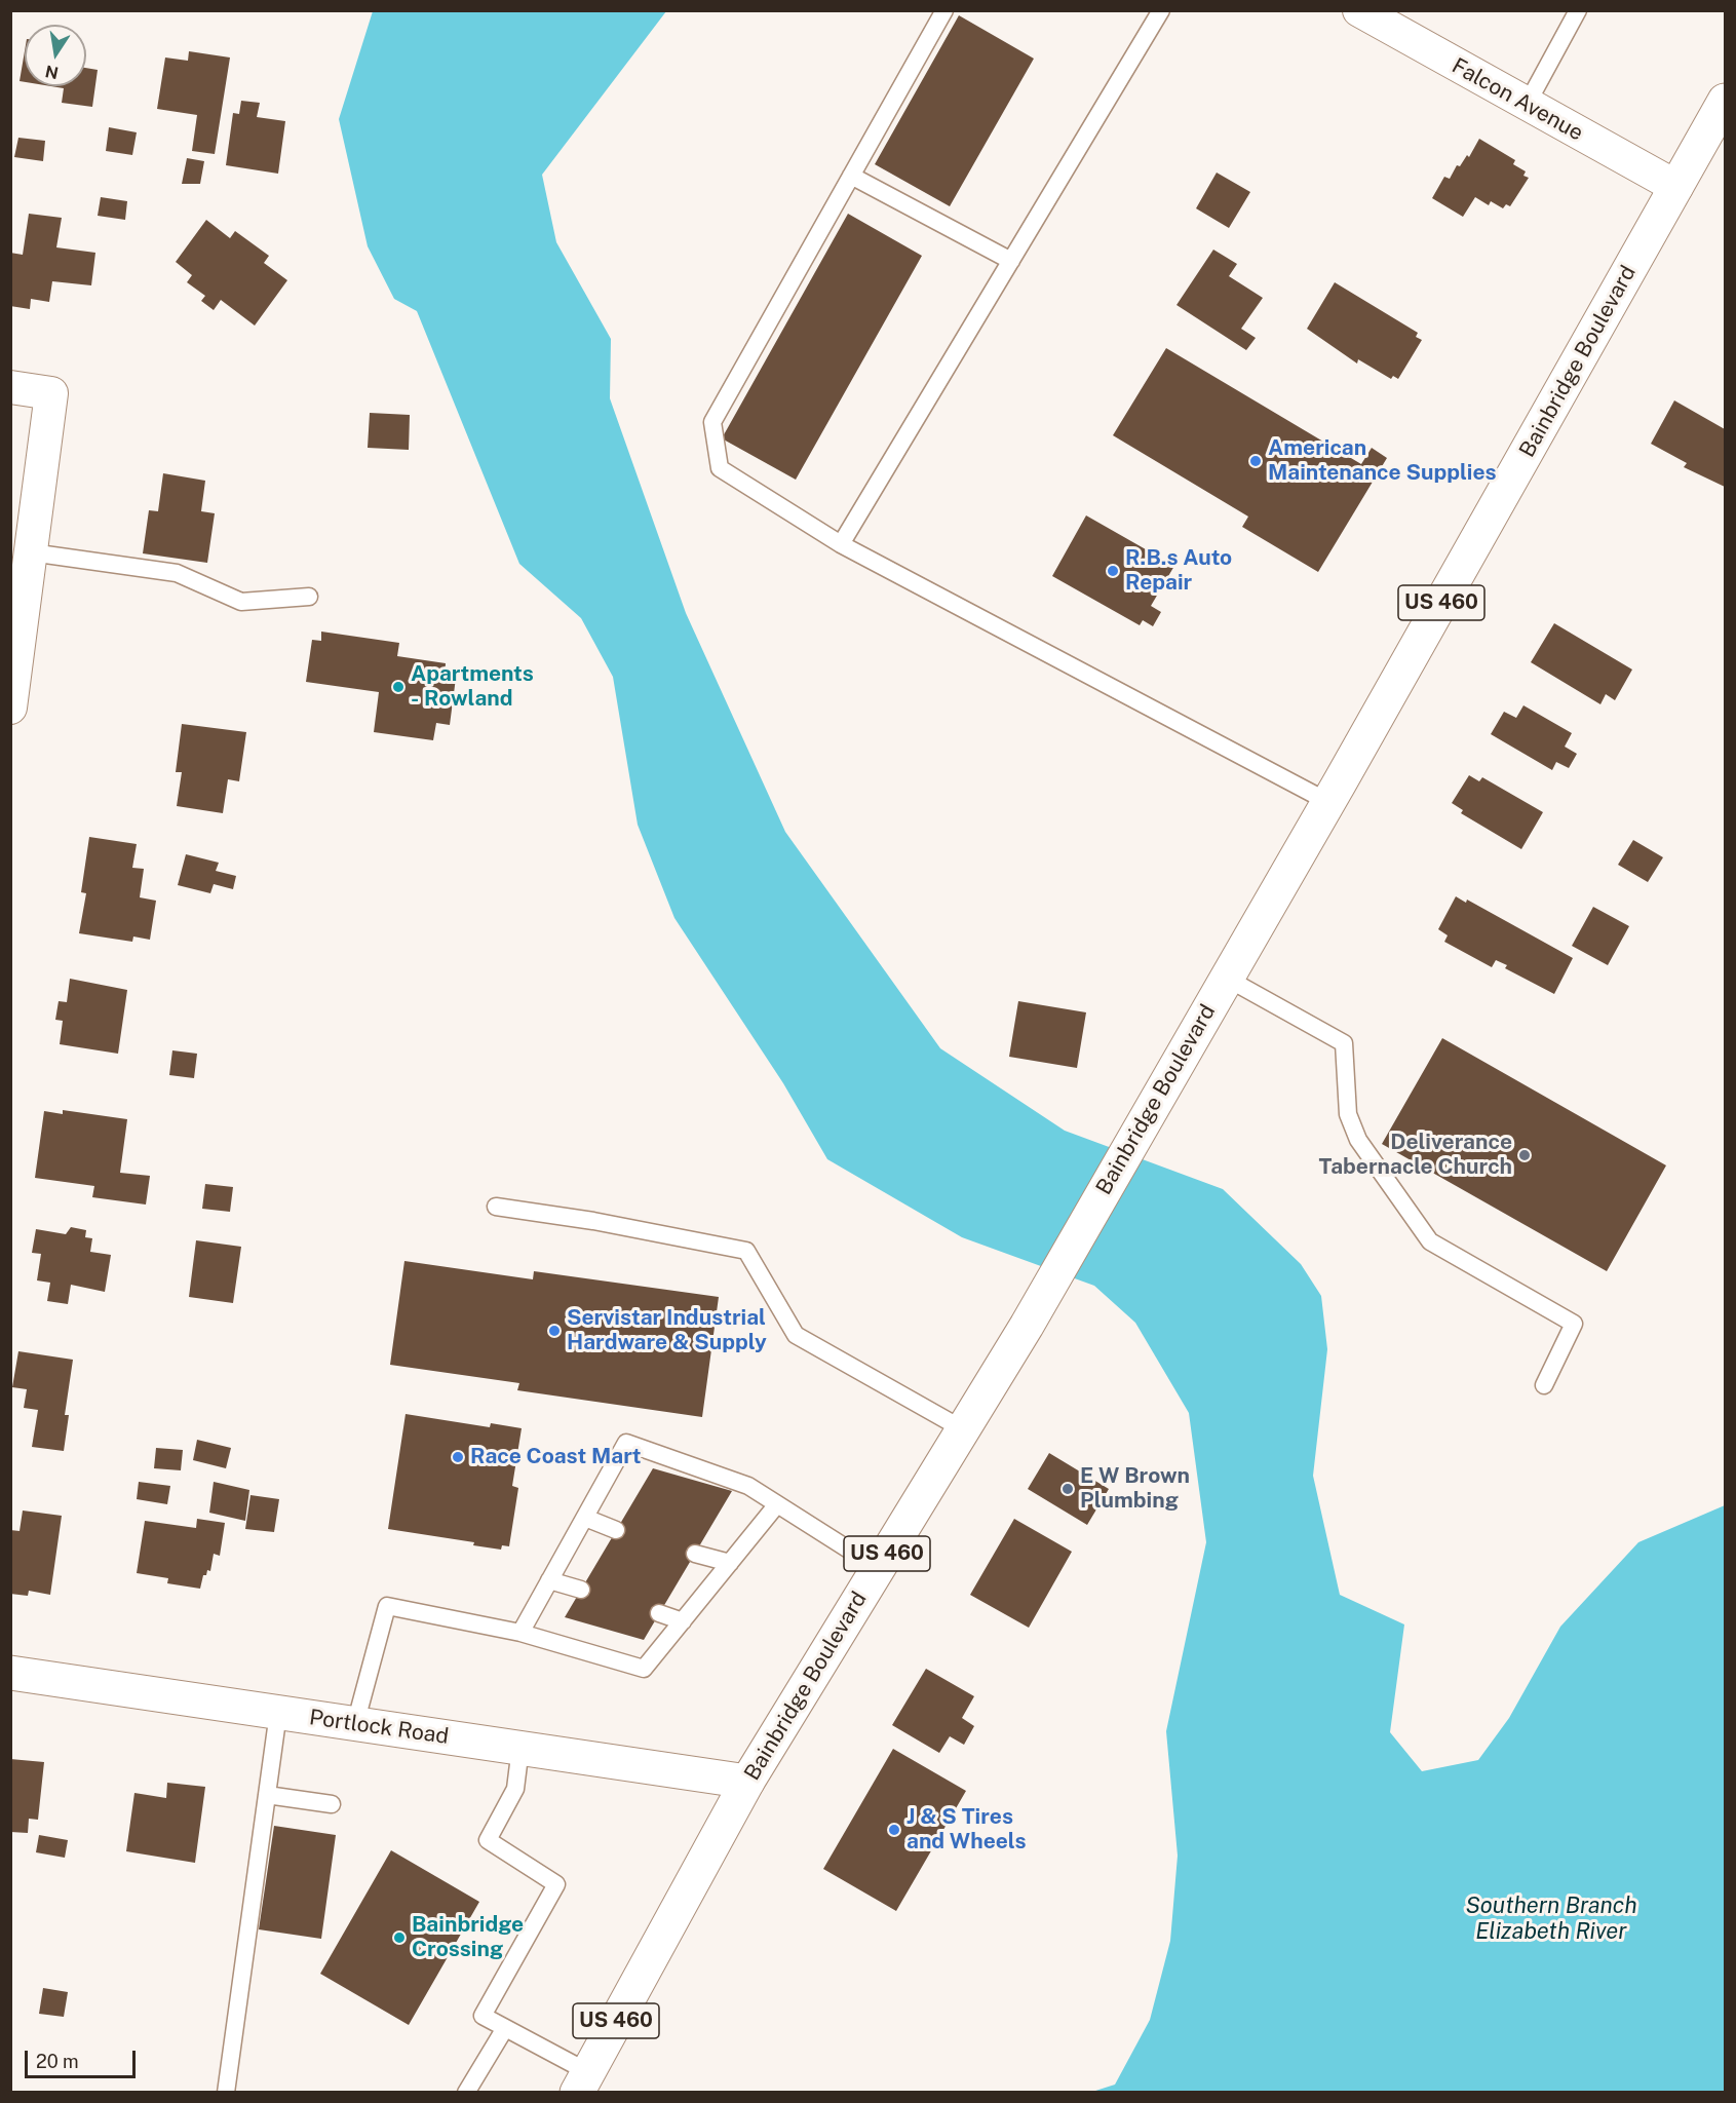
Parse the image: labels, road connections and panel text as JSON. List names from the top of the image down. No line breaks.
{"streets":{"main road":["Bainbridge Boulevard","US 460","Portlock Road"],"street":["Falcon Avenue"]},"crossings":[["Falcon Avenue","Bainbridge Boulevard"],["Bainbridge Boulevard","Portlock Road"]],"water":["Southern Branch Elizabeth River"],"places":["American Maintenance Supplies","R.B.s Auto Repair","Apartments - Rowland","Deliverance Tabernacle Church","Servistar Industrial Hardware & Supply","Race Coast Mart","E W Brown Plumbing","J & S Tires and Wheels","Bainbridge Crossing"],"scale_bar":"20 m","north":"bottom"}
